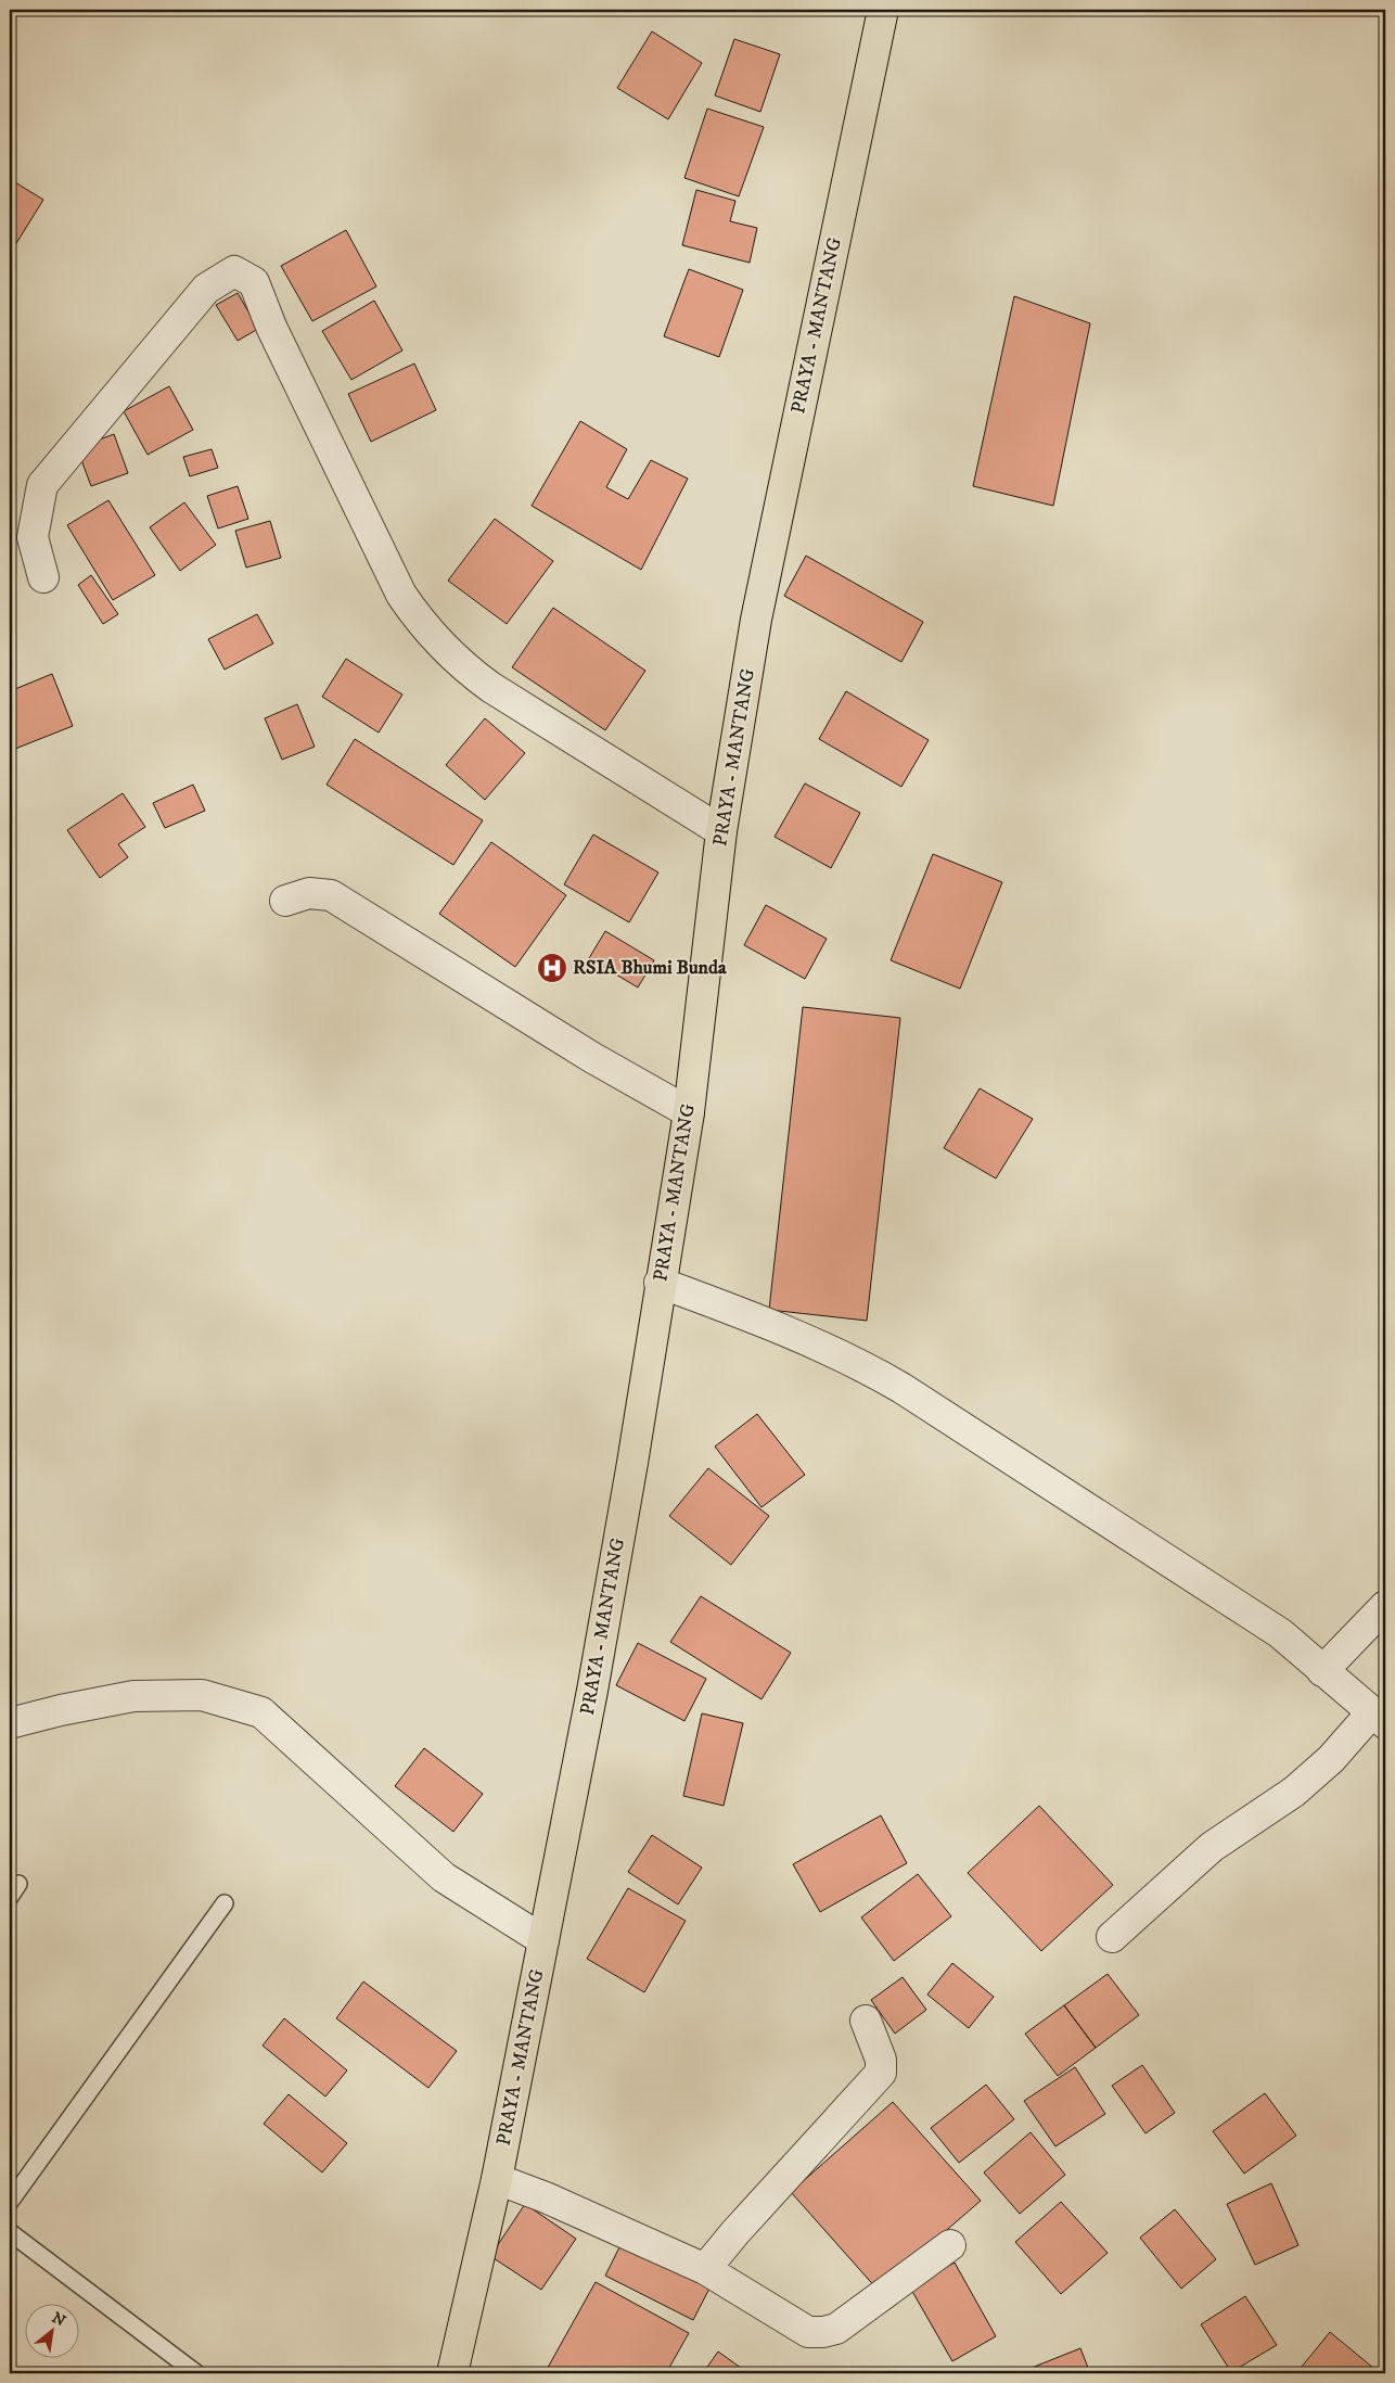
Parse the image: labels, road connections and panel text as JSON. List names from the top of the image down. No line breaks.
{"streets":{"main road":["PRAYA - MANTANG"]},"places":{"hospital":["RSIA Bhumi Bunda"]},"north":"top right"}
